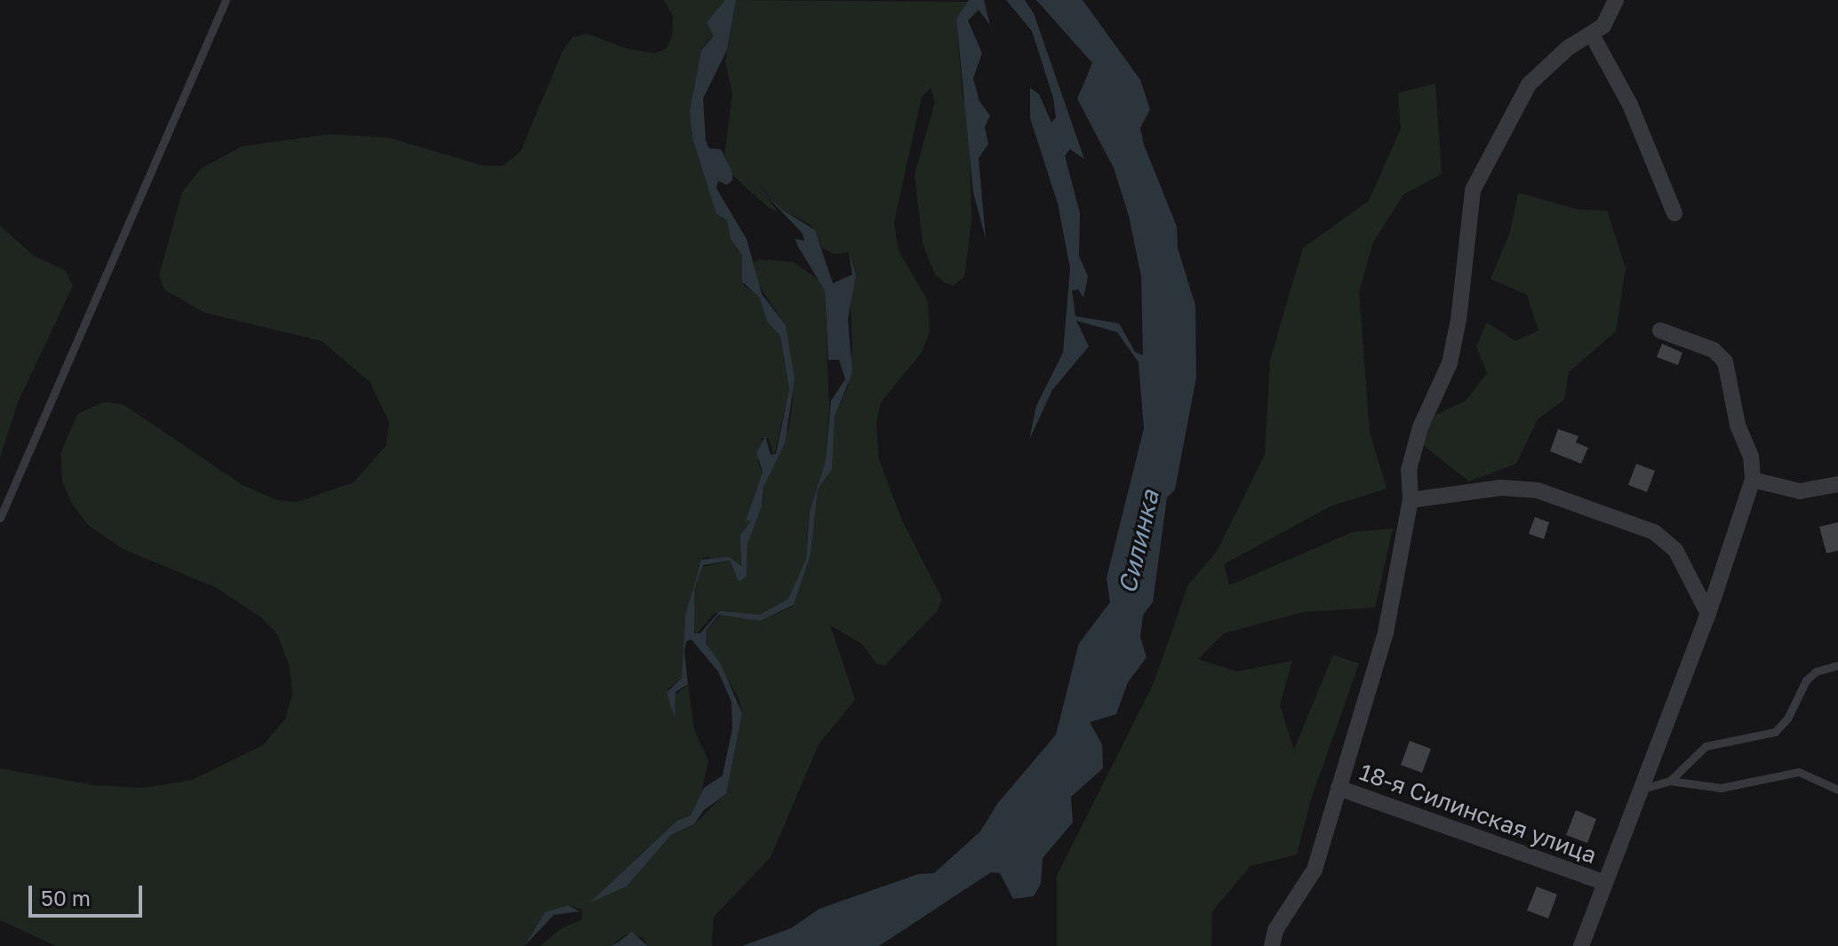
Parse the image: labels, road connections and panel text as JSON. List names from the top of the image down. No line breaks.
{"streets":{"street":["18-я Силинская улица"]},"water":["Силинка"],"scale_bar":"50 m"}
